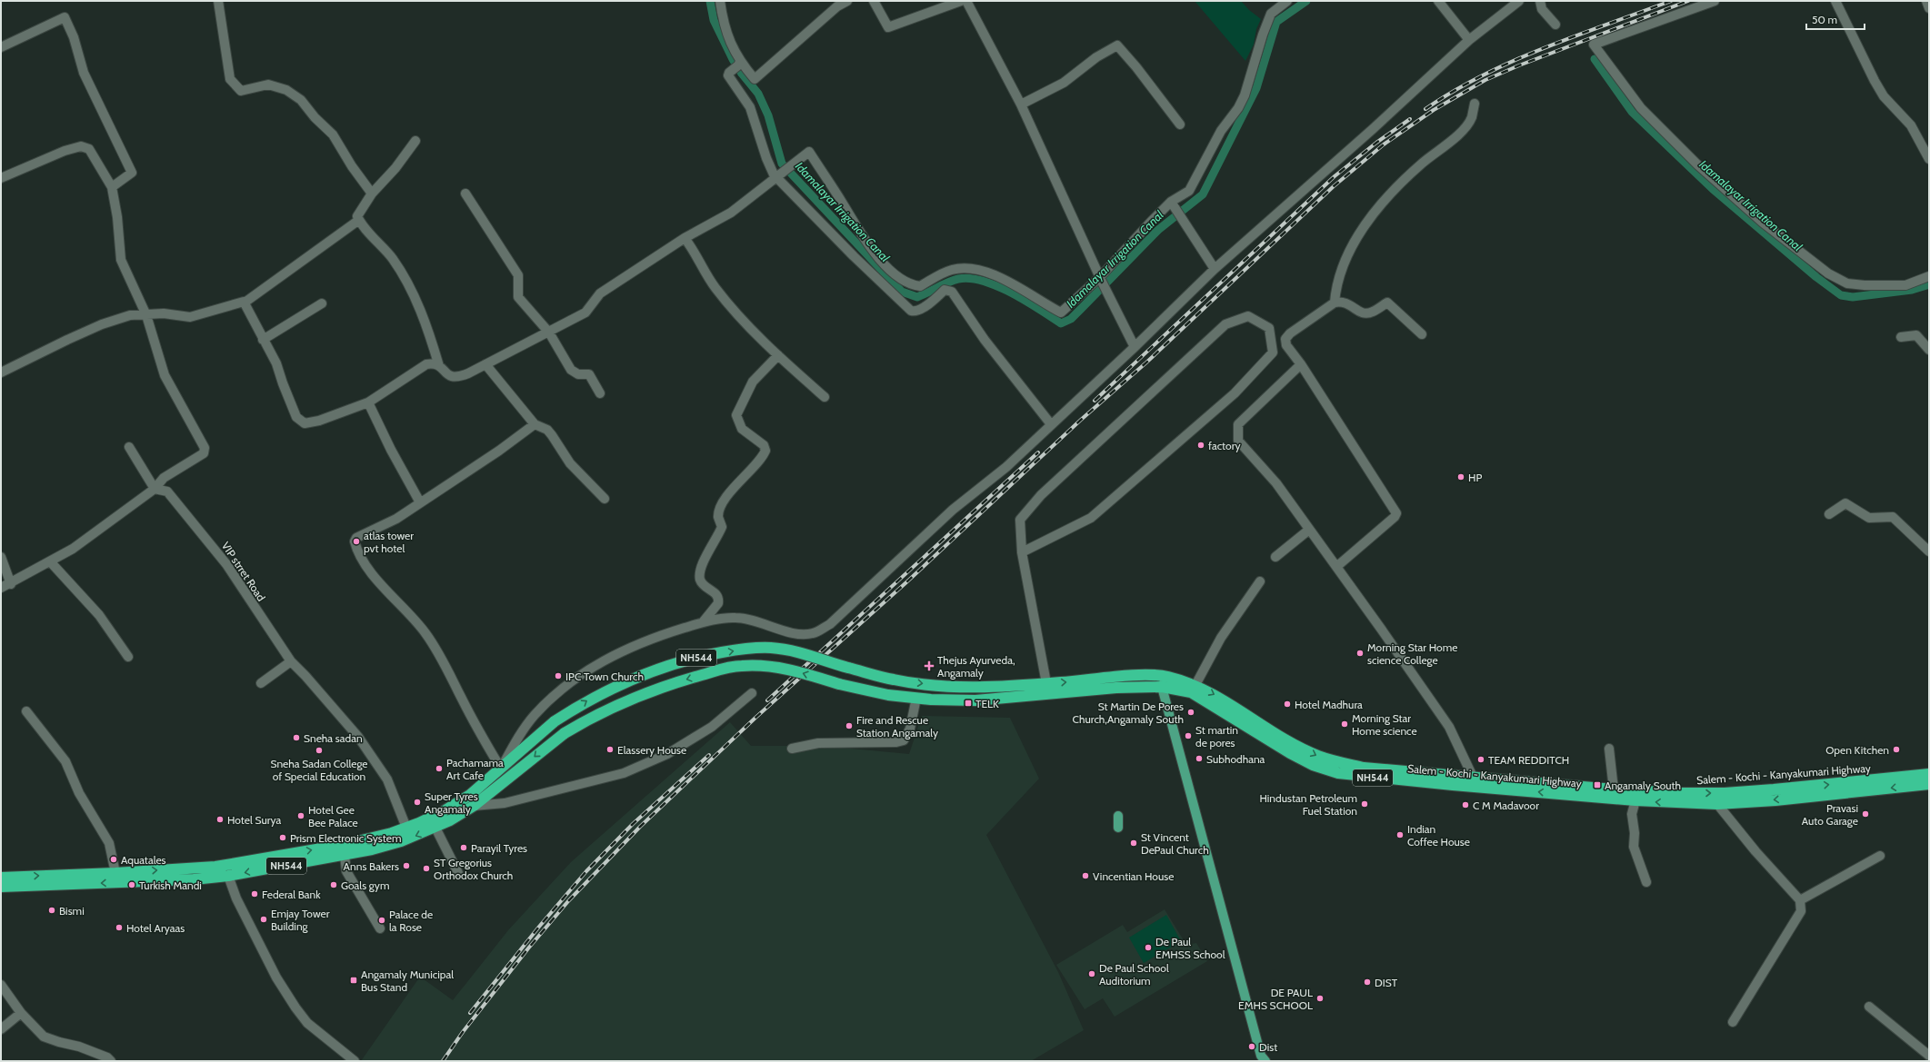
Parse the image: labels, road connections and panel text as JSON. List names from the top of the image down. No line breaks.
{"streets":{"highway":["NH544","Salem - Kochi - Kanyakumari Highway"],"street":["VIP strret Road"]},"crossings":[["VIP strret Road","Salem - Kochi - Kanyakumari Highway"]],"water":["Idamalayar Irrigation Canal"],"places":{"other":["factory","HP","atlas tower pvt hotel","Morning Star Home science College","IPC Town Church","Hotel Madhura","St Martin De Pores Church,Angamaly South","Morning Star Home science","Fire and Rescue Station Angamaly","St martin de pores","Sneha sadan","Elassery House","Open Kitchen","Sneha Sadan College of Special Education","Subhodhana","TEAM REDDITCH","Pachamama Art Cafe","Super Tyres Angamaly","Hindustan Petroleum Fuel Station","C M Madavoor","Pravasi Auto Garage","Hotel Gee Bee Palace","Hotel Surya","Indian Coffee House","Prism Electronic System","St Vincent DePaul Church","Parayil Tyres","Aquatales","Anns Bakers","ST Gregorius Orthodox Church","Vincentian House","Turkish Mandi","Goals gym","Federal Bank","Bismi","Emjay Tower Building","Palace de la Rose","Hotel Aryaas","De Paul EMHSS School","De Paul School Auditorium","DIST","DE PAUL EMHS SCHOOL","Dist"],"health":["Thejus Ayurveda, Angamaly"],"transit":["TELK","Angamaly South","Angamaly Municipal Bus Stand"]},"scale_bar":"50 m"}
